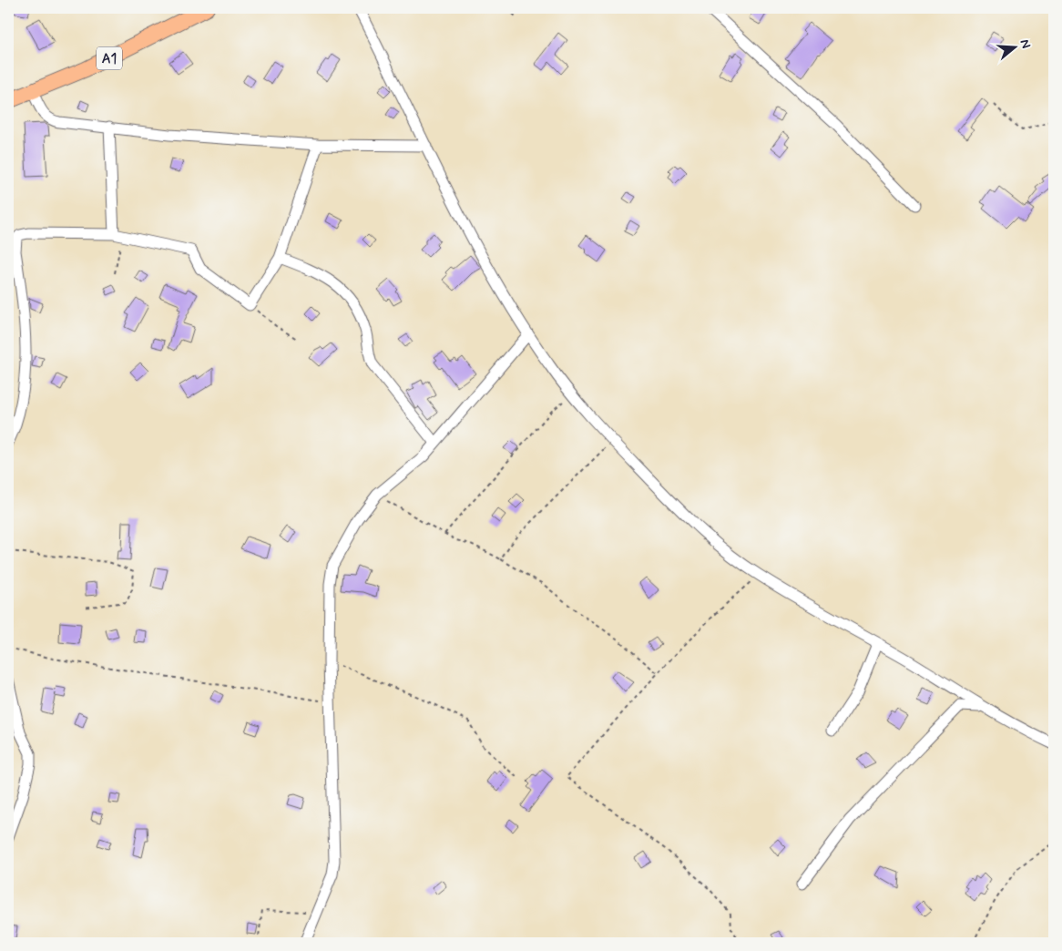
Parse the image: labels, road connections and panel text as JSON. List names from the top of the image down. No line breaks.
{"streets":{"highway":["A1"]},"north":"right"}
